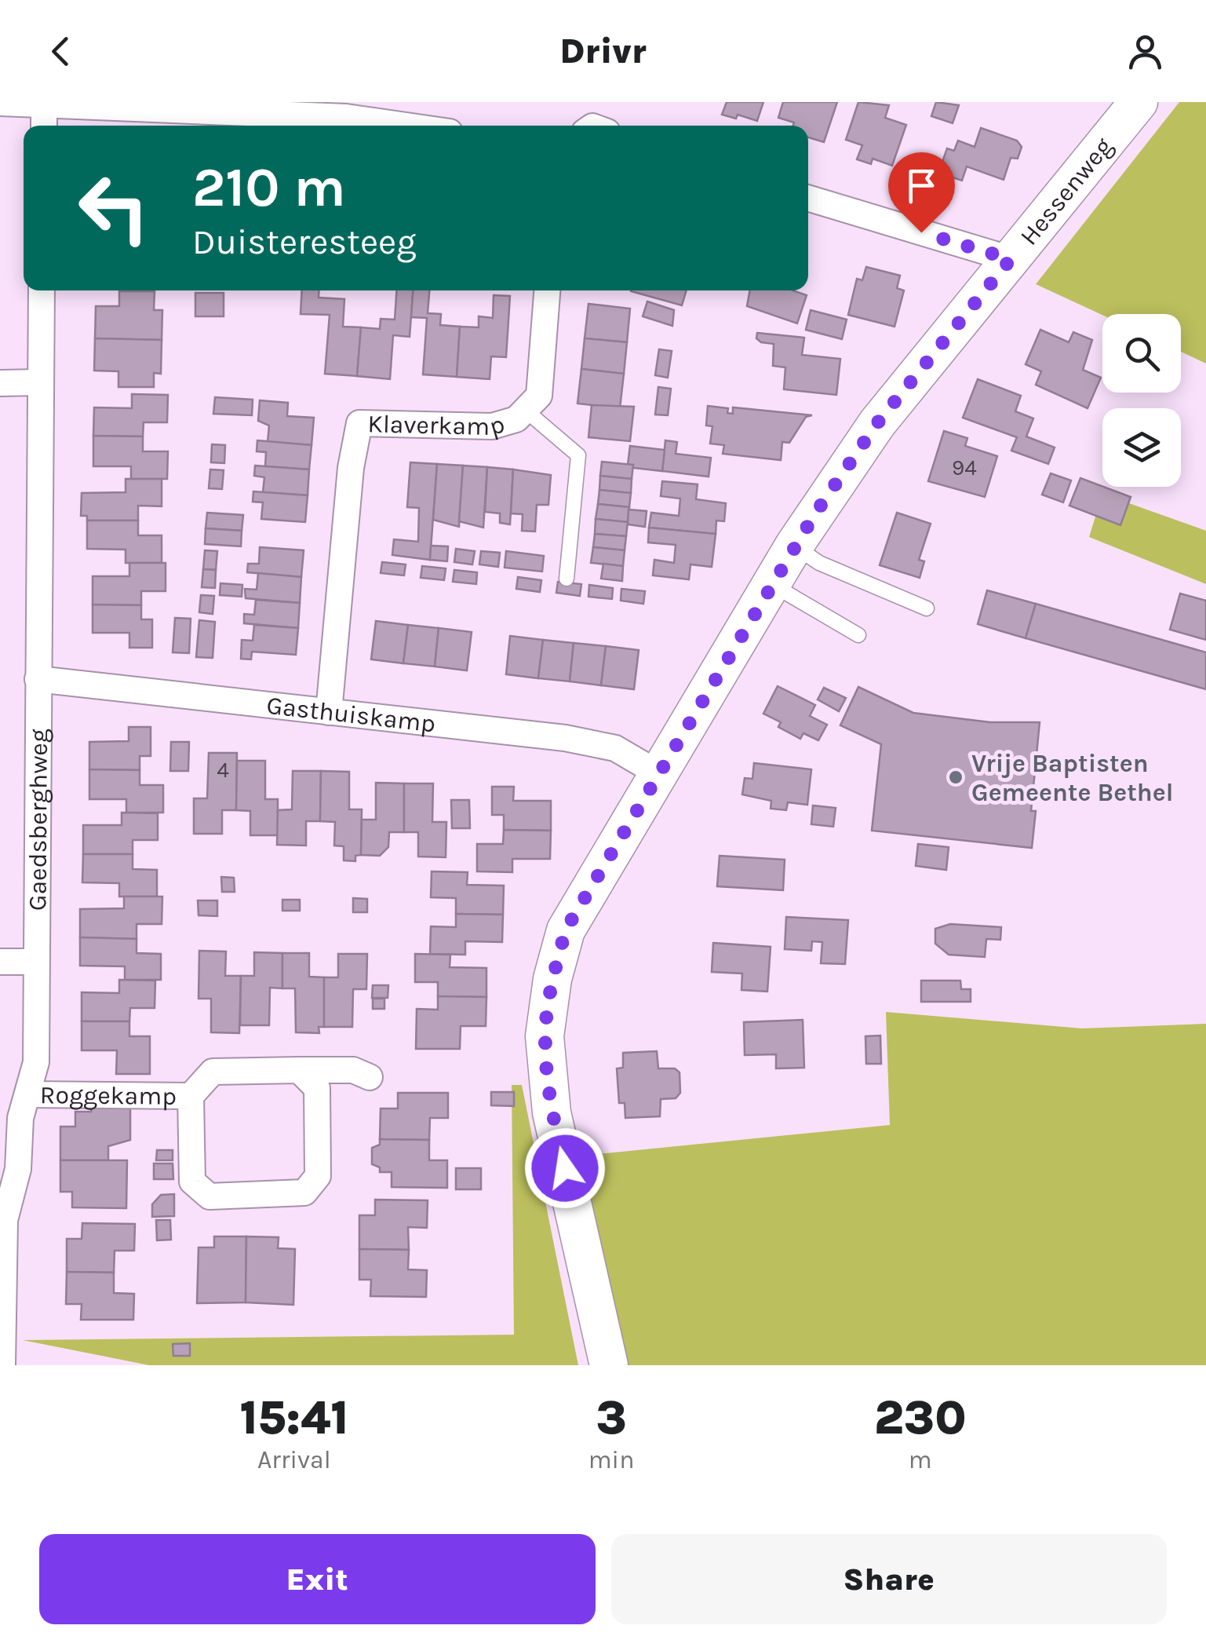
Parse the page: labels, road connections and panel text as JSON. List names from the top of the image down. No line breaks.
{"streets":{"main road":["Hessenweg"],"street":["Klaverkamp","Gasthuiskamp","Gaedsberghweg","Roggekamp"]},"crossings":[["Hessenweg","Gasthuiskamp"],["Klaverkamp","Gasthuiskamp"],["Gasthuiskamp","Gaedsberghweg"],["Gaedsberghweg","Roggekamp"]],"places":["Vrije Baptisten Gemeente Bethel"],"house_numbers":["94","4"],"page":{"header":"Drivr","turn":["210 m","Duisteresteeg"],"eta":["15:41","Arrival","3","min","230","m"],"buttons":["Exit","Share"]}}
